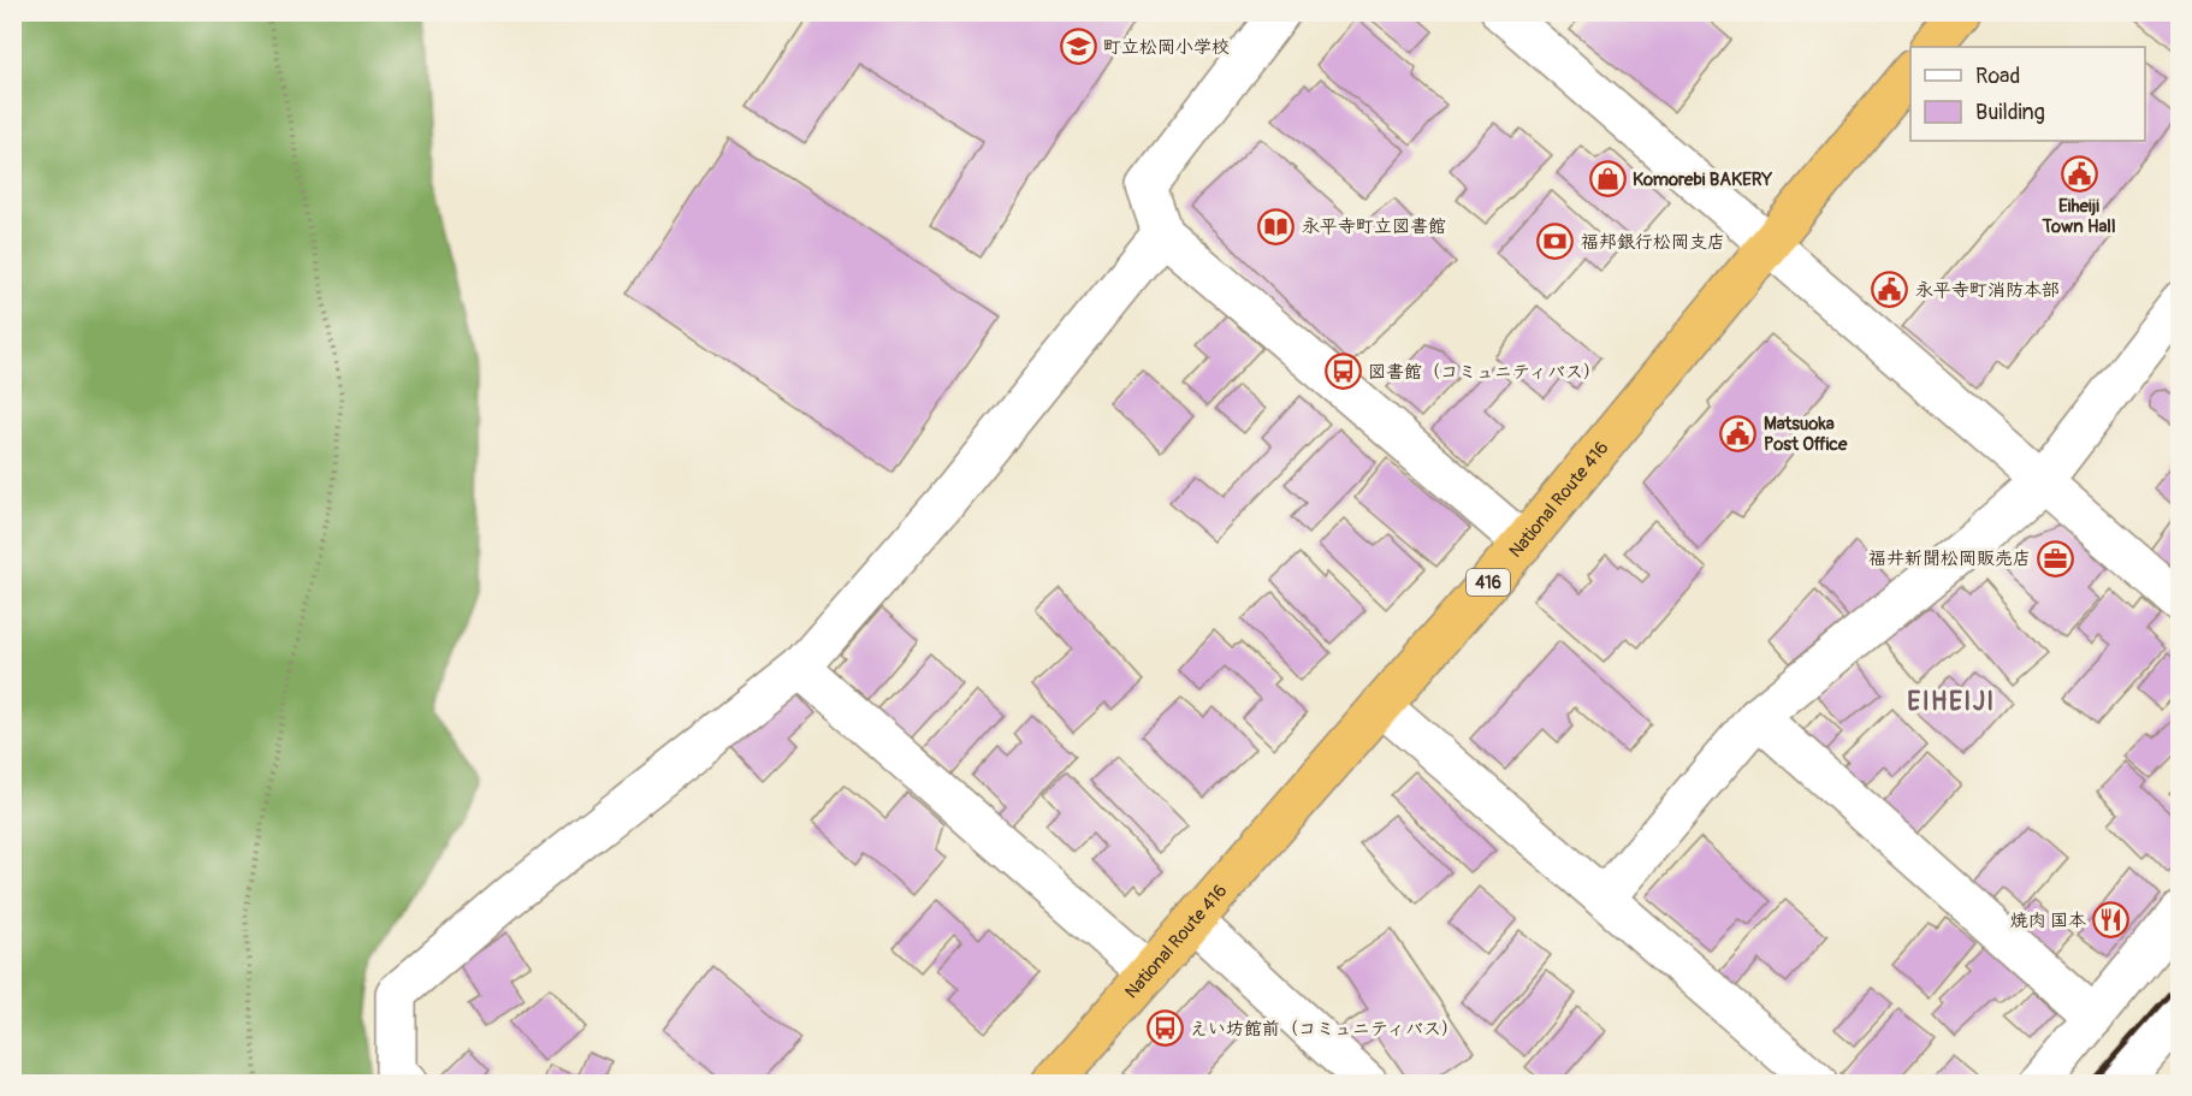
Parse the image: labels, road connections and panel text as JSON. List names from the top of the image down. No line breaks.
{"streets":{"highway":["National Route 416","416"]},"districts":["EIHEIJI"],"places":{"school or university":["町立松岡小学校"],"public building":["Eiheiji Town Hall","永平寺町消防本部","Matsuoka Post Office"],"shop":["Komorebi BAKERY"],"library":["永平寺町立図書館"],"bank":["福邦銀行松岡支店"],"bus stop":["図書館（コミュニティバス）","えい坊館前（コミュニティバス）"],"office":["福井新聞松岡販売店"],"restaurant":["焼肉 国本"]},"legend":["Road","Building"]}
